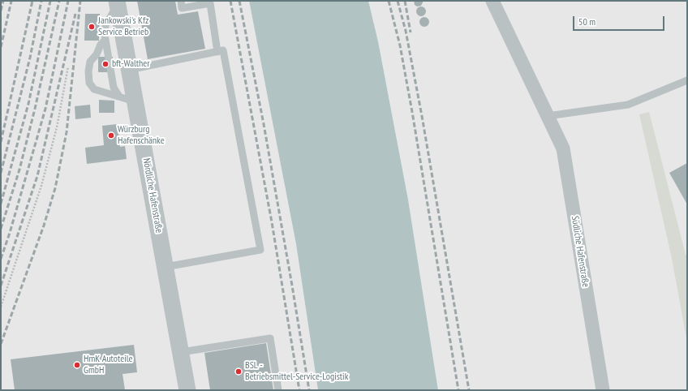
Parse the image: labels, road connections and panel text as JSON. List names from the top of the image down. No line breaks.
{"streets":{"street":["Nördliche Hafenstraße","Südliche Hafenstraße"]},"places":["Jankowski's Kfz Service Betrieb","bft-Walther","Würzburg Hafenschänke","HmK Autoteile GmbH","BSL - Betriebsmittel-Service-Logistik"],"scale_bar":"50 m"}
